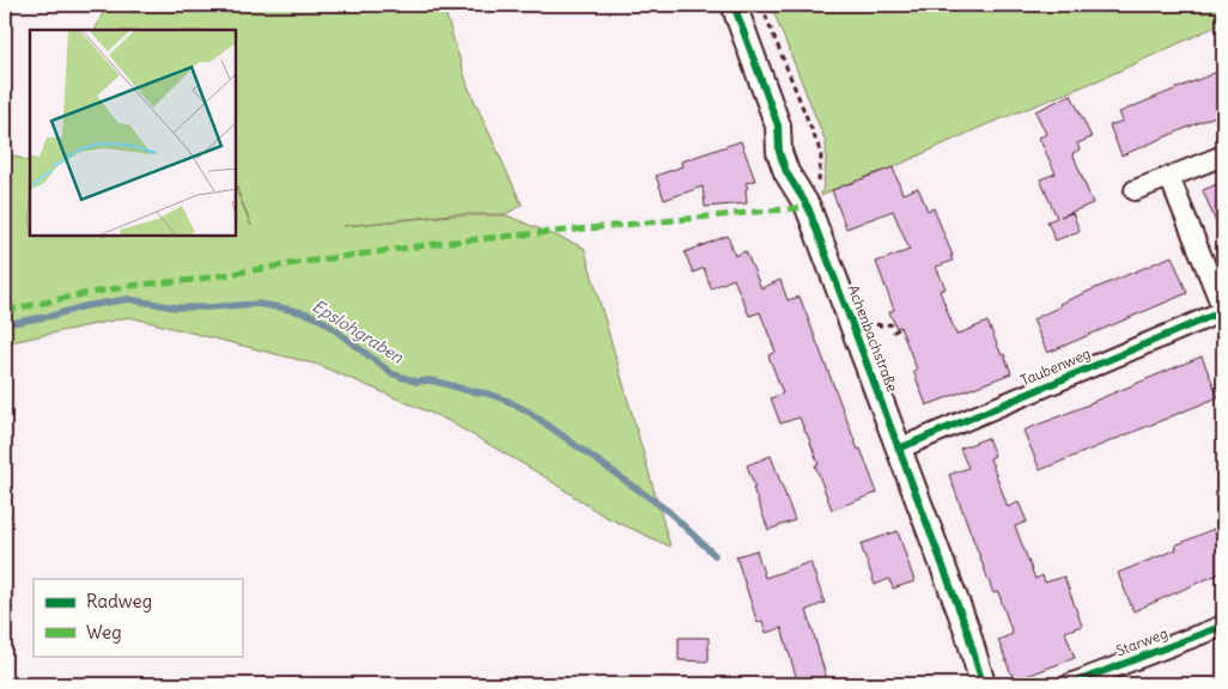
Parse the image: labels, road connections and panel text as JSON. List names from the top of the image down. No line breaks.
{"streets":{"street":["Achenbachstraße","Taubenweg","Starweg"]},"crossings":[["Achenbachstraße","Taubenweg"]],"water":["Epslohgraben"],"legend":["Radweg","Weg"]}
